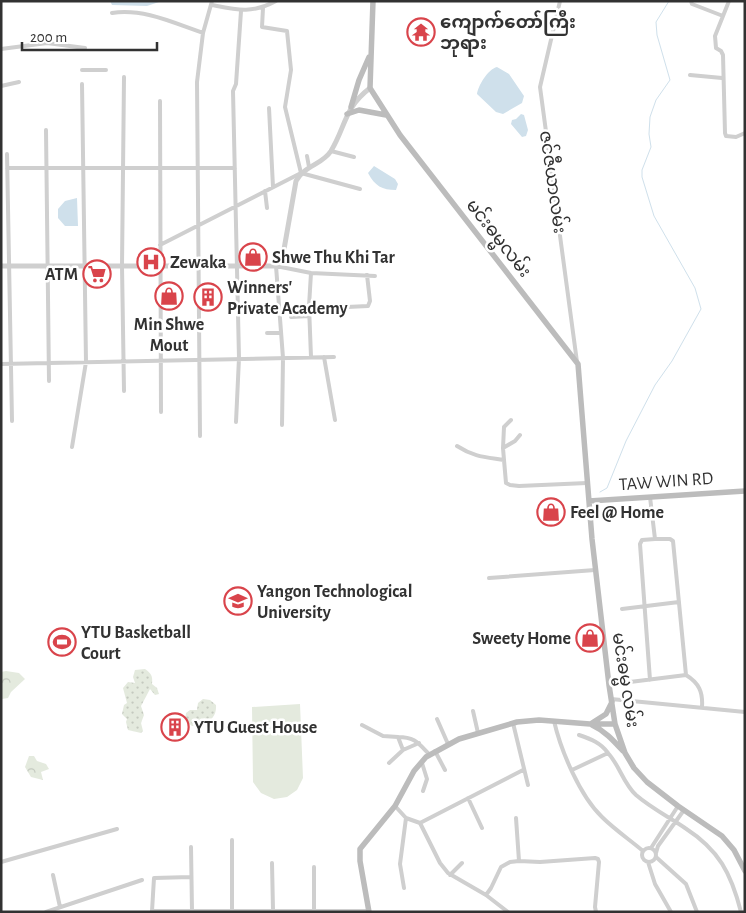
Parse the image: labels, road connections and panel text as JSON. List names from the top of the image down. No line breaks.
{"streets":{"main road":["မင်းဓမ္မလမ်း","TAW WIN RD","မင်းဓမ္မ လမ်း"],"street":["ဇင်ဇီယာလမ်း"]},"crossings":[["ဇင်ဇီယာလမ်း","မင်းဓမ္မလမ်း"],["TAW WIN RD","မင်းဓမ္မ လမ်း"]],"places":{"temple":["ကျောက်တော်ကြီး ဘုရား"],"shop":["Shwe Thu Khi Tar","Min Shwe Mout","Feel @ Home","Sweety Home"],"hospital":["Zewaka"],"supermarket":["ATM"],"building":["Winners' Private Academy","YTU Guest House"],"school or university":["Yangon Technological University"],"sports":["YTU Basketball Court"]},"scale_bar":"200 m"}
